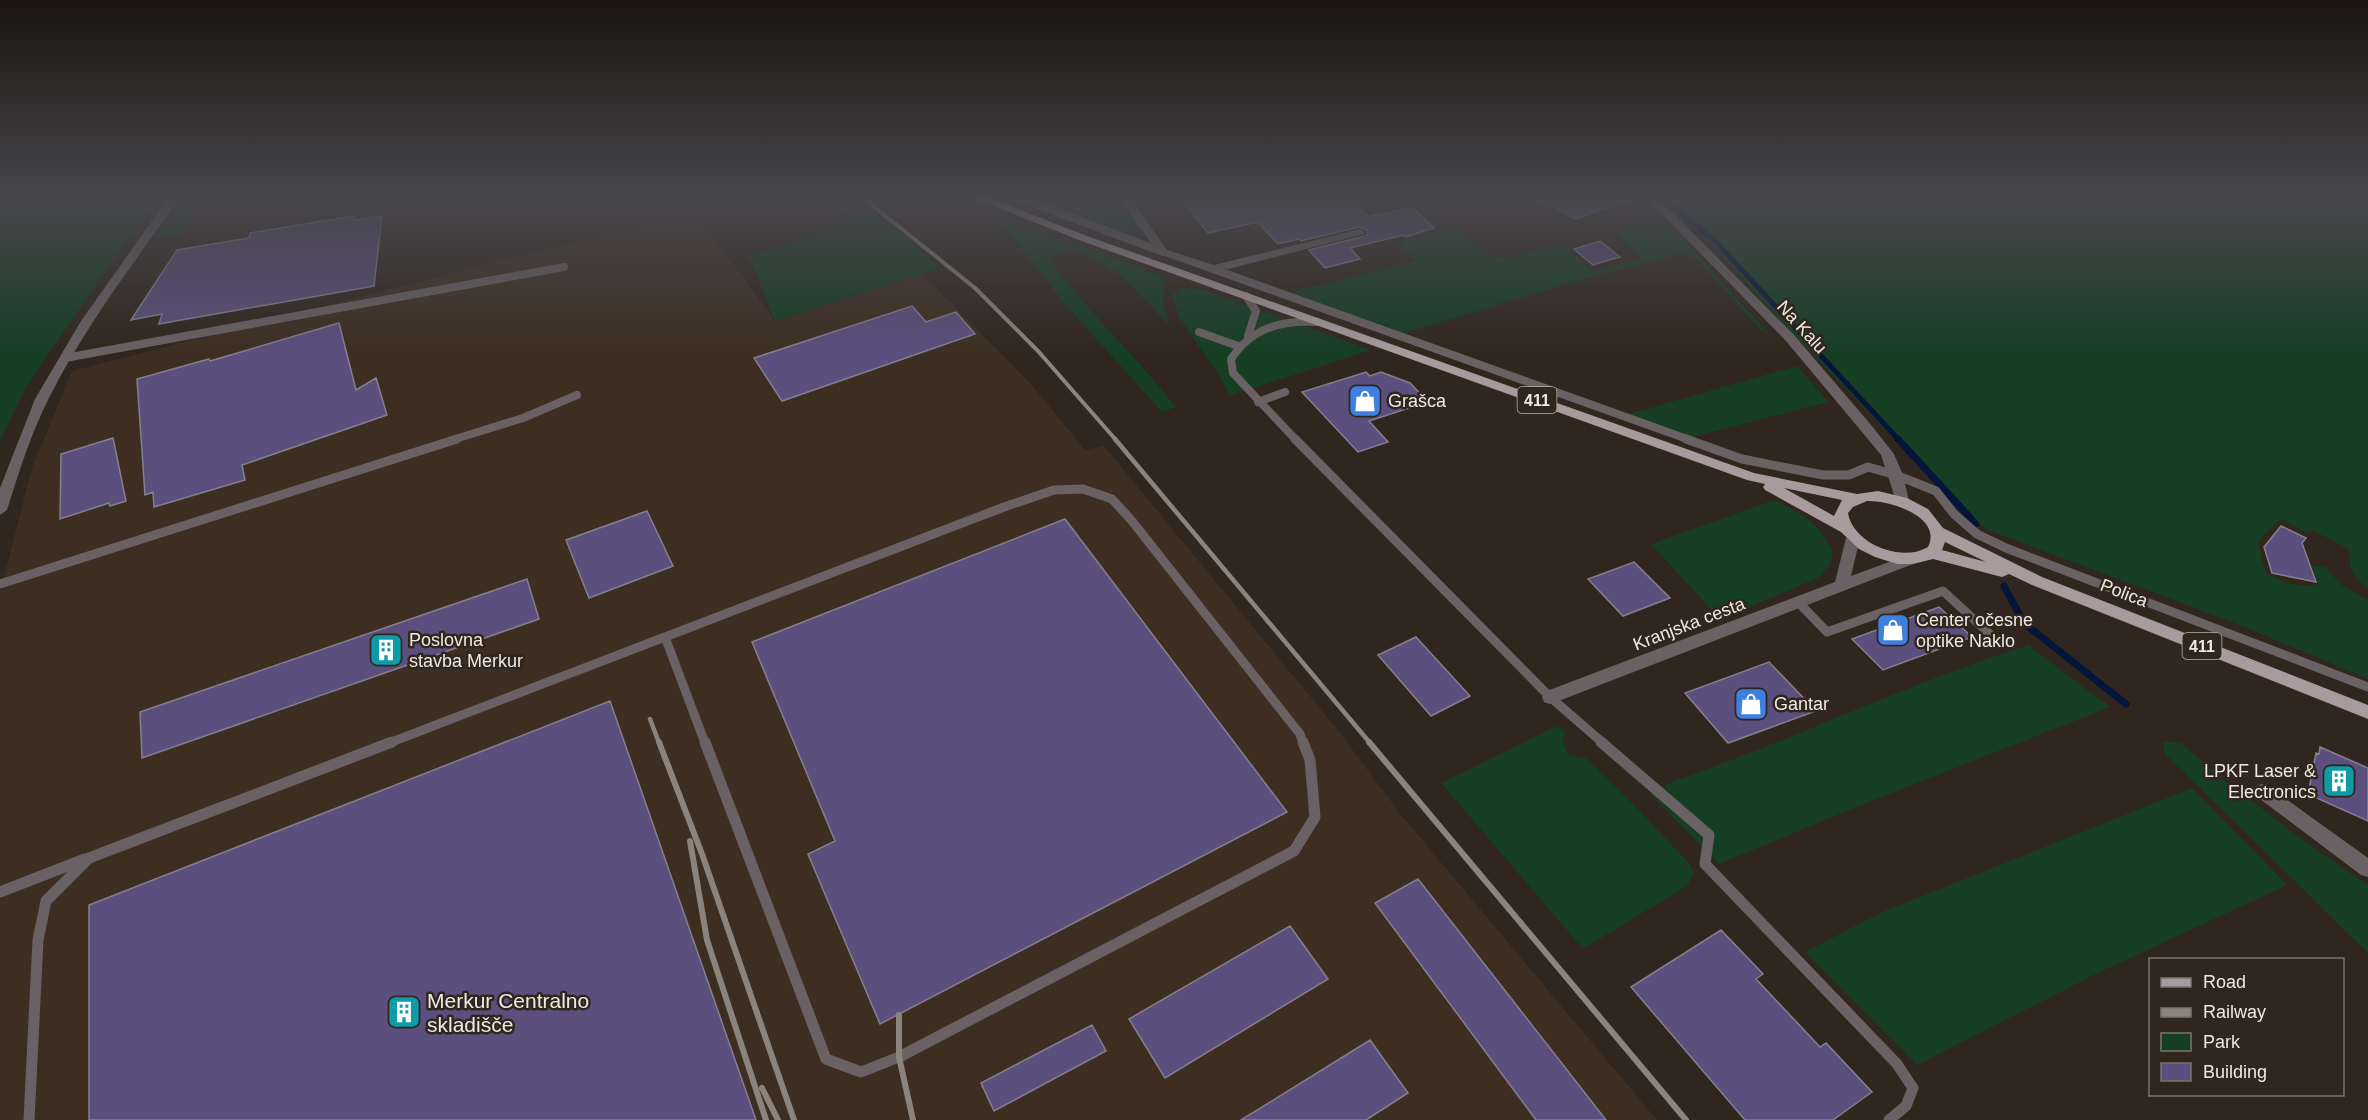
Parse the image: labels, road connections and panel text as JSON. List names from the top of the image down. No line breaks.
{"streets":{"main road":["411"],"street":["Na Kalu","Kranjska cesta"],"lane":["Polica"]},"crossings":[["Na Kalu","411"],["Na Kalu","Polica"],["411","Kranjska cesta"]],"places":{"shop":["Grašca","Center očesne optike Naklo","Gantar"],"building":["Poslovna stavba Merkur","LPKF Laser & Electronics","Merkur Centralno skladišče"]},"legend":["Road","Railway","Park","Building"]}
